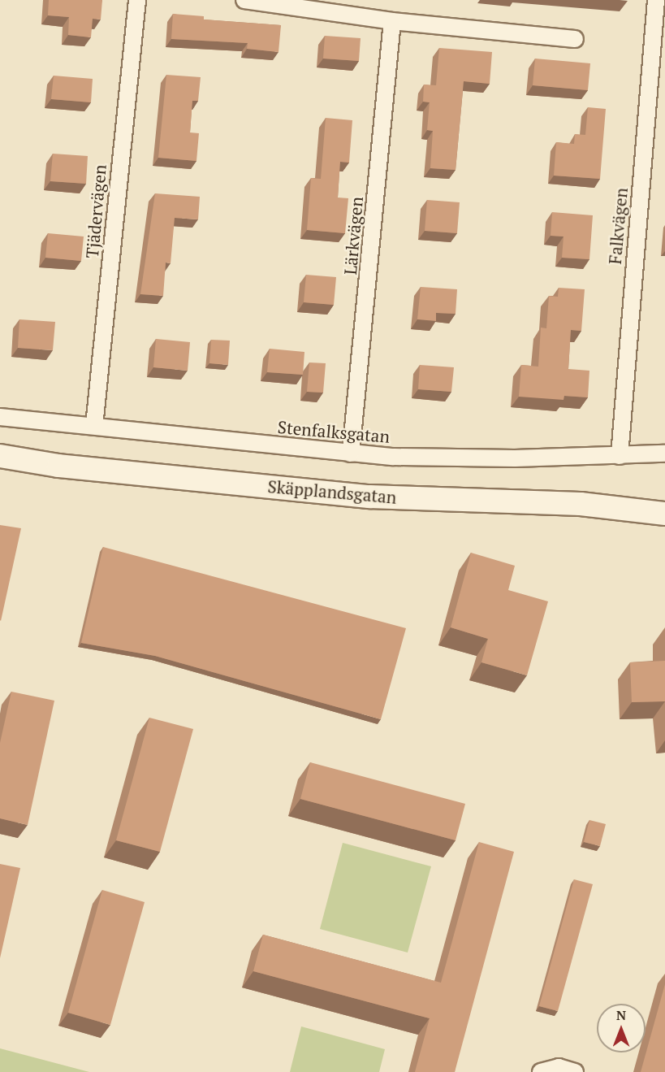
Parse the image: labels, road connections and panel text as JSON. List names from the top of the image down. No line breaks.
{"streets":{"street":["Tjädervägen","Falkvägen","Lärkvägen","Stenfalksgatan","Skäpplandsgatan"]},"crossings":[["Tjädervägen","Stenfalksgatan"],["Falkvägen","Stenfalksgatan"],["Lärkvägen","Stenfalksgatan"]],"north":"top"}
